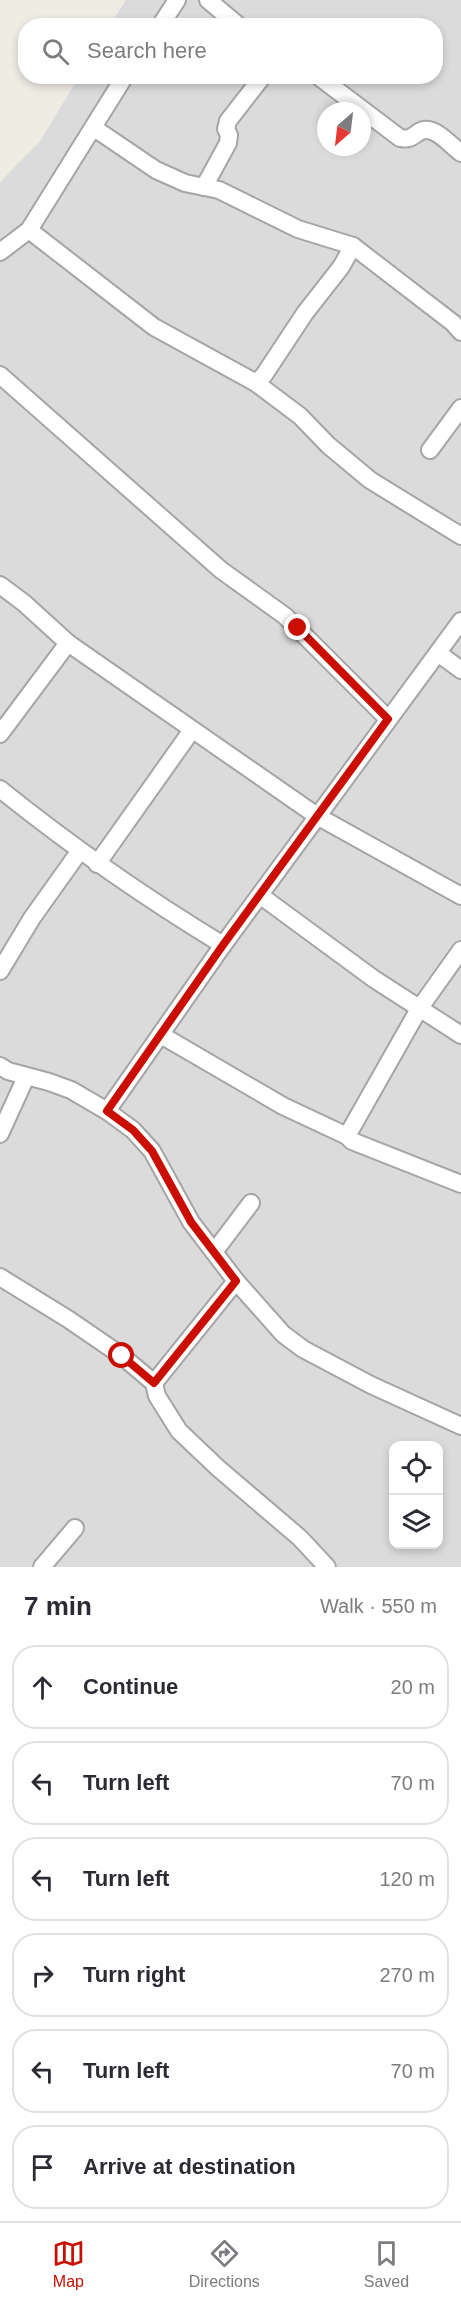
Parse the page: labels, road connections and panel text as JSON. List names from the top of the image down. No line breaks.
{"north":"bottom left","page":{"search":"Search here","heading":["7 min","Walk · 550 m"],"list":[["Continue","20 m"],["Turn left","70 m"],["Turn left","120 m"],["Turn right","270 m"],["Turn left","70 m"],"Arrive at destination"],"nav":["Map","Directions","Saved"]}}
